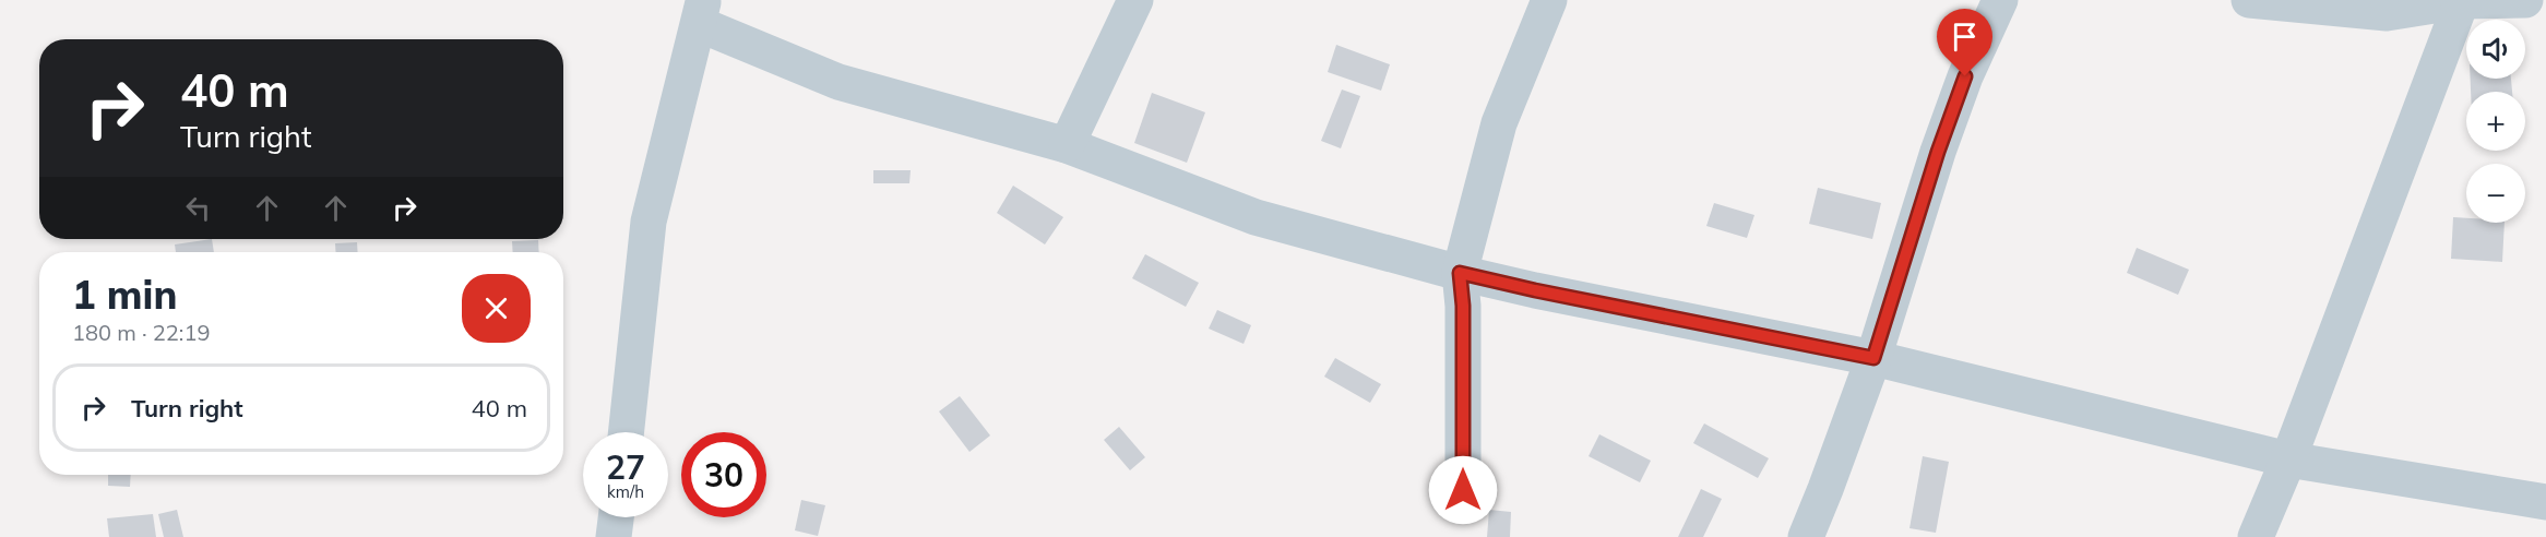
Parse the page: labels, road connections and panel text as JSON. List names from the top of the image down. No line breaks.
{"page":{"map_buttons":["+","−"],"turn":["40 m","Turn right"],"heading":["1 min","180 m · 22:19"],"list":[{"name":"Turn right","value":"40 m"}],"speed":"27 km/h","limit":"30"}}
